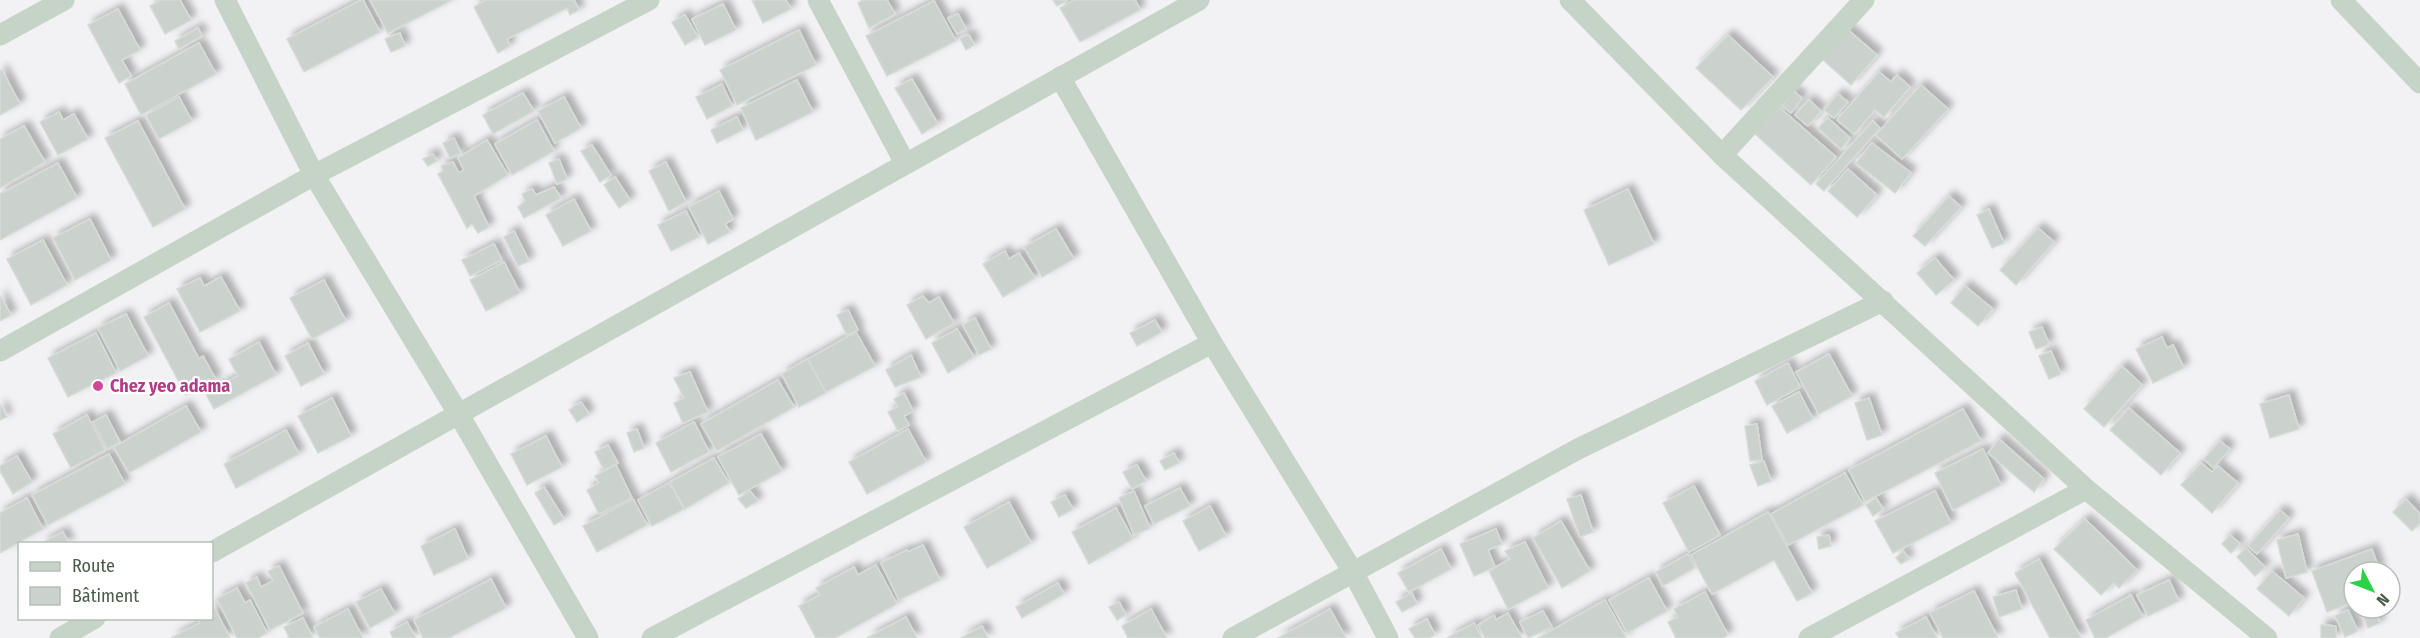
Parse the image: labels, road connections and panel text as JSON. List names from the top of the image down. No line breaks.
{"places":["Chez yeo adama"],"legend":["Route","Bâtiment"],"north":"bottom right"}
